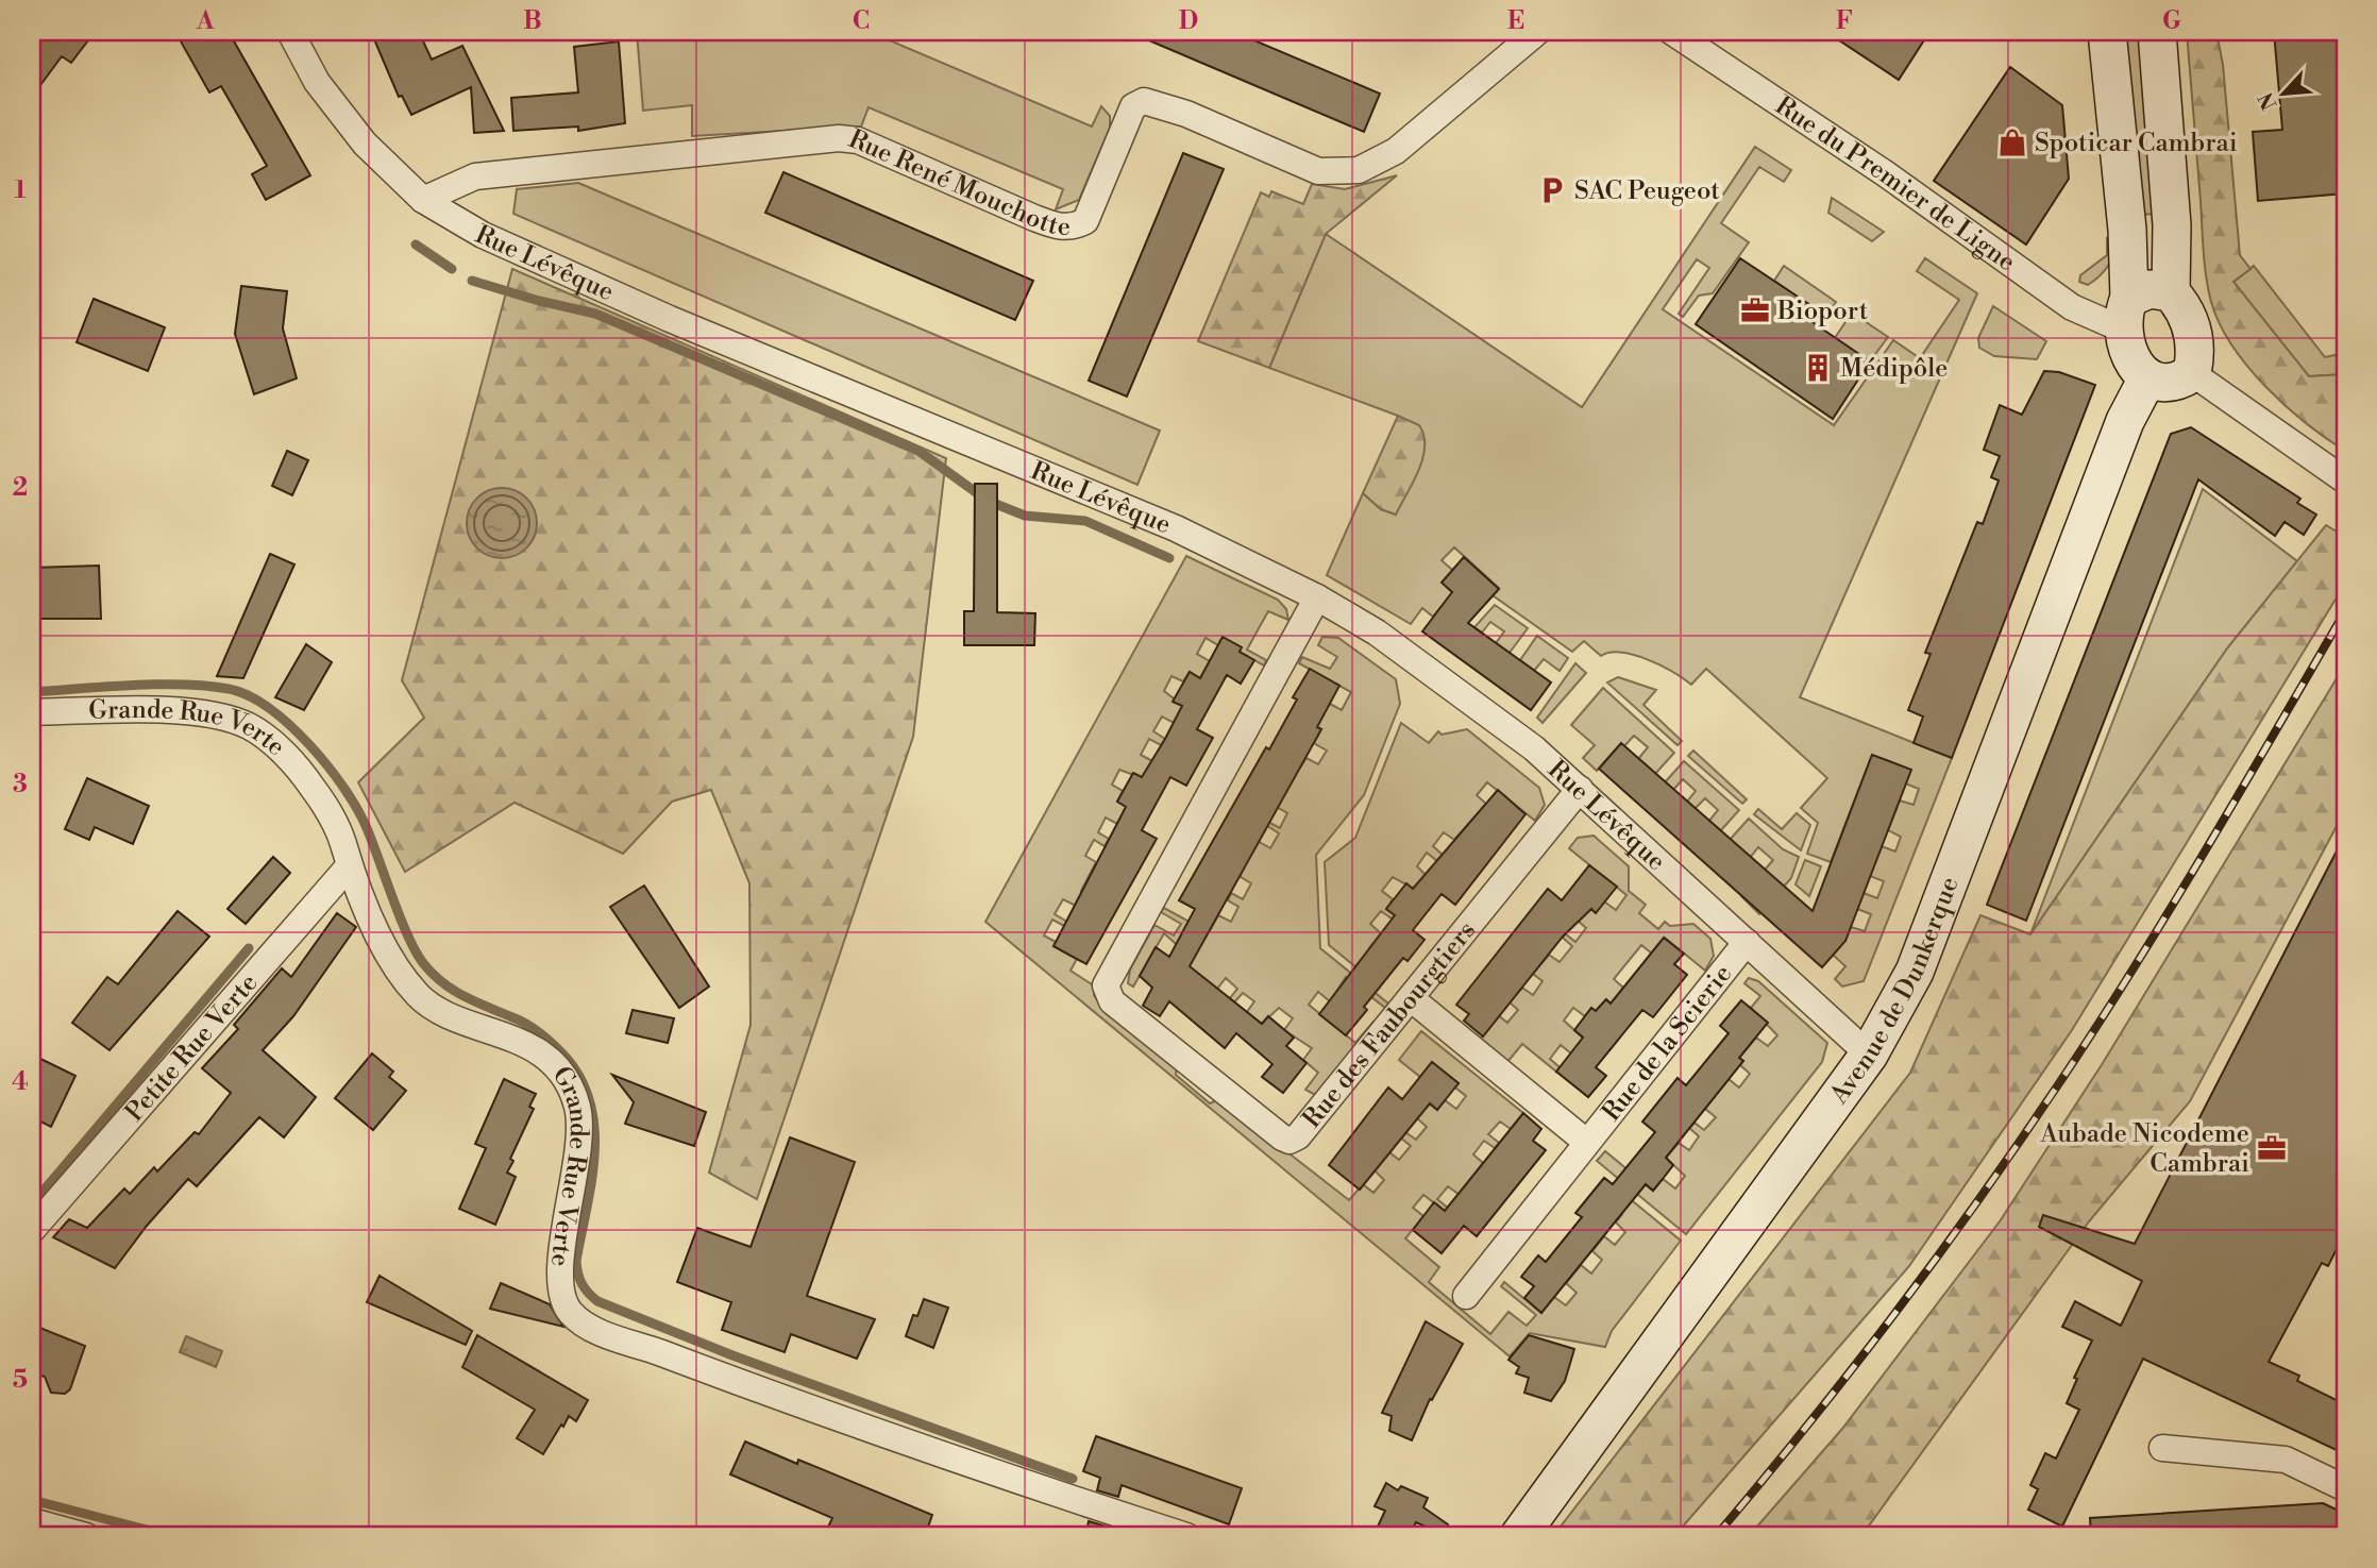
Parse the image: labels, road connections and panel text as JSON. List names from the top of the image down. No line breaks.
{"streets":{"main road":["Avenue de Dunkerque"],"street":["Rue René Mouchotte","Rue du Premier de Ligne","Rue Lévêque","Grande Rue Verte","Rue des Faubourgtiers","Rue de la Scierie","Petite Rue Verte"]},"crossings":[["Rue René Mouchotte","Rue Lévêque"],["Rue du Premier de Ligne","Avenue de Dunkerque"],["Rue Lévêque","Avenue de Dunkerque"],["Rue Lévêque","Rue des Faubourgtiers"],["Rue Lévêque","Rue de la Scierie"],["Grande Rue Verte","Petite Rue Verte"],["Rue des Faubourgtiers","Rue de la Scierie"]],"places":{"shop":["Spoticar Cambrai"],"parking":["SAC Peugeot"],"office":["Bioport","Aubade Nicodeme Cambrai"],"building":["Médipôle"]},"north":"bottom left","grid":{"columns":["A","B","C","D","E","F","G"],"rows":["1","2","3","4","5"]}}
